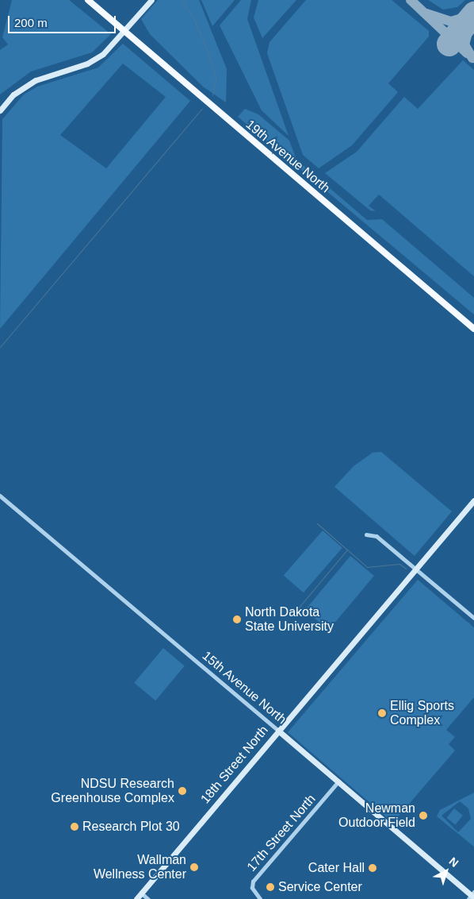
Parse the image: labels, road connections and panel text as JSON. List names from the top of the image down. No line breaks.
{"streets":{"main road":["19th Avenue North"],"street":["15th Avenue North","18th Street North","17th Street North"]},"crossings":[["15th Avenue North","18th Street North"],["15th Avenue North","17th Street North"]],"places":["North Dakota State University","Ellig Sports Complex","NDSU Research Greenhouse Complex","Newman Outdoor Field","Research Plot 30","Wallman Wellness Center","Cater Hall","Service Center"],"scale_bar":"200 m","north":"top right"}
